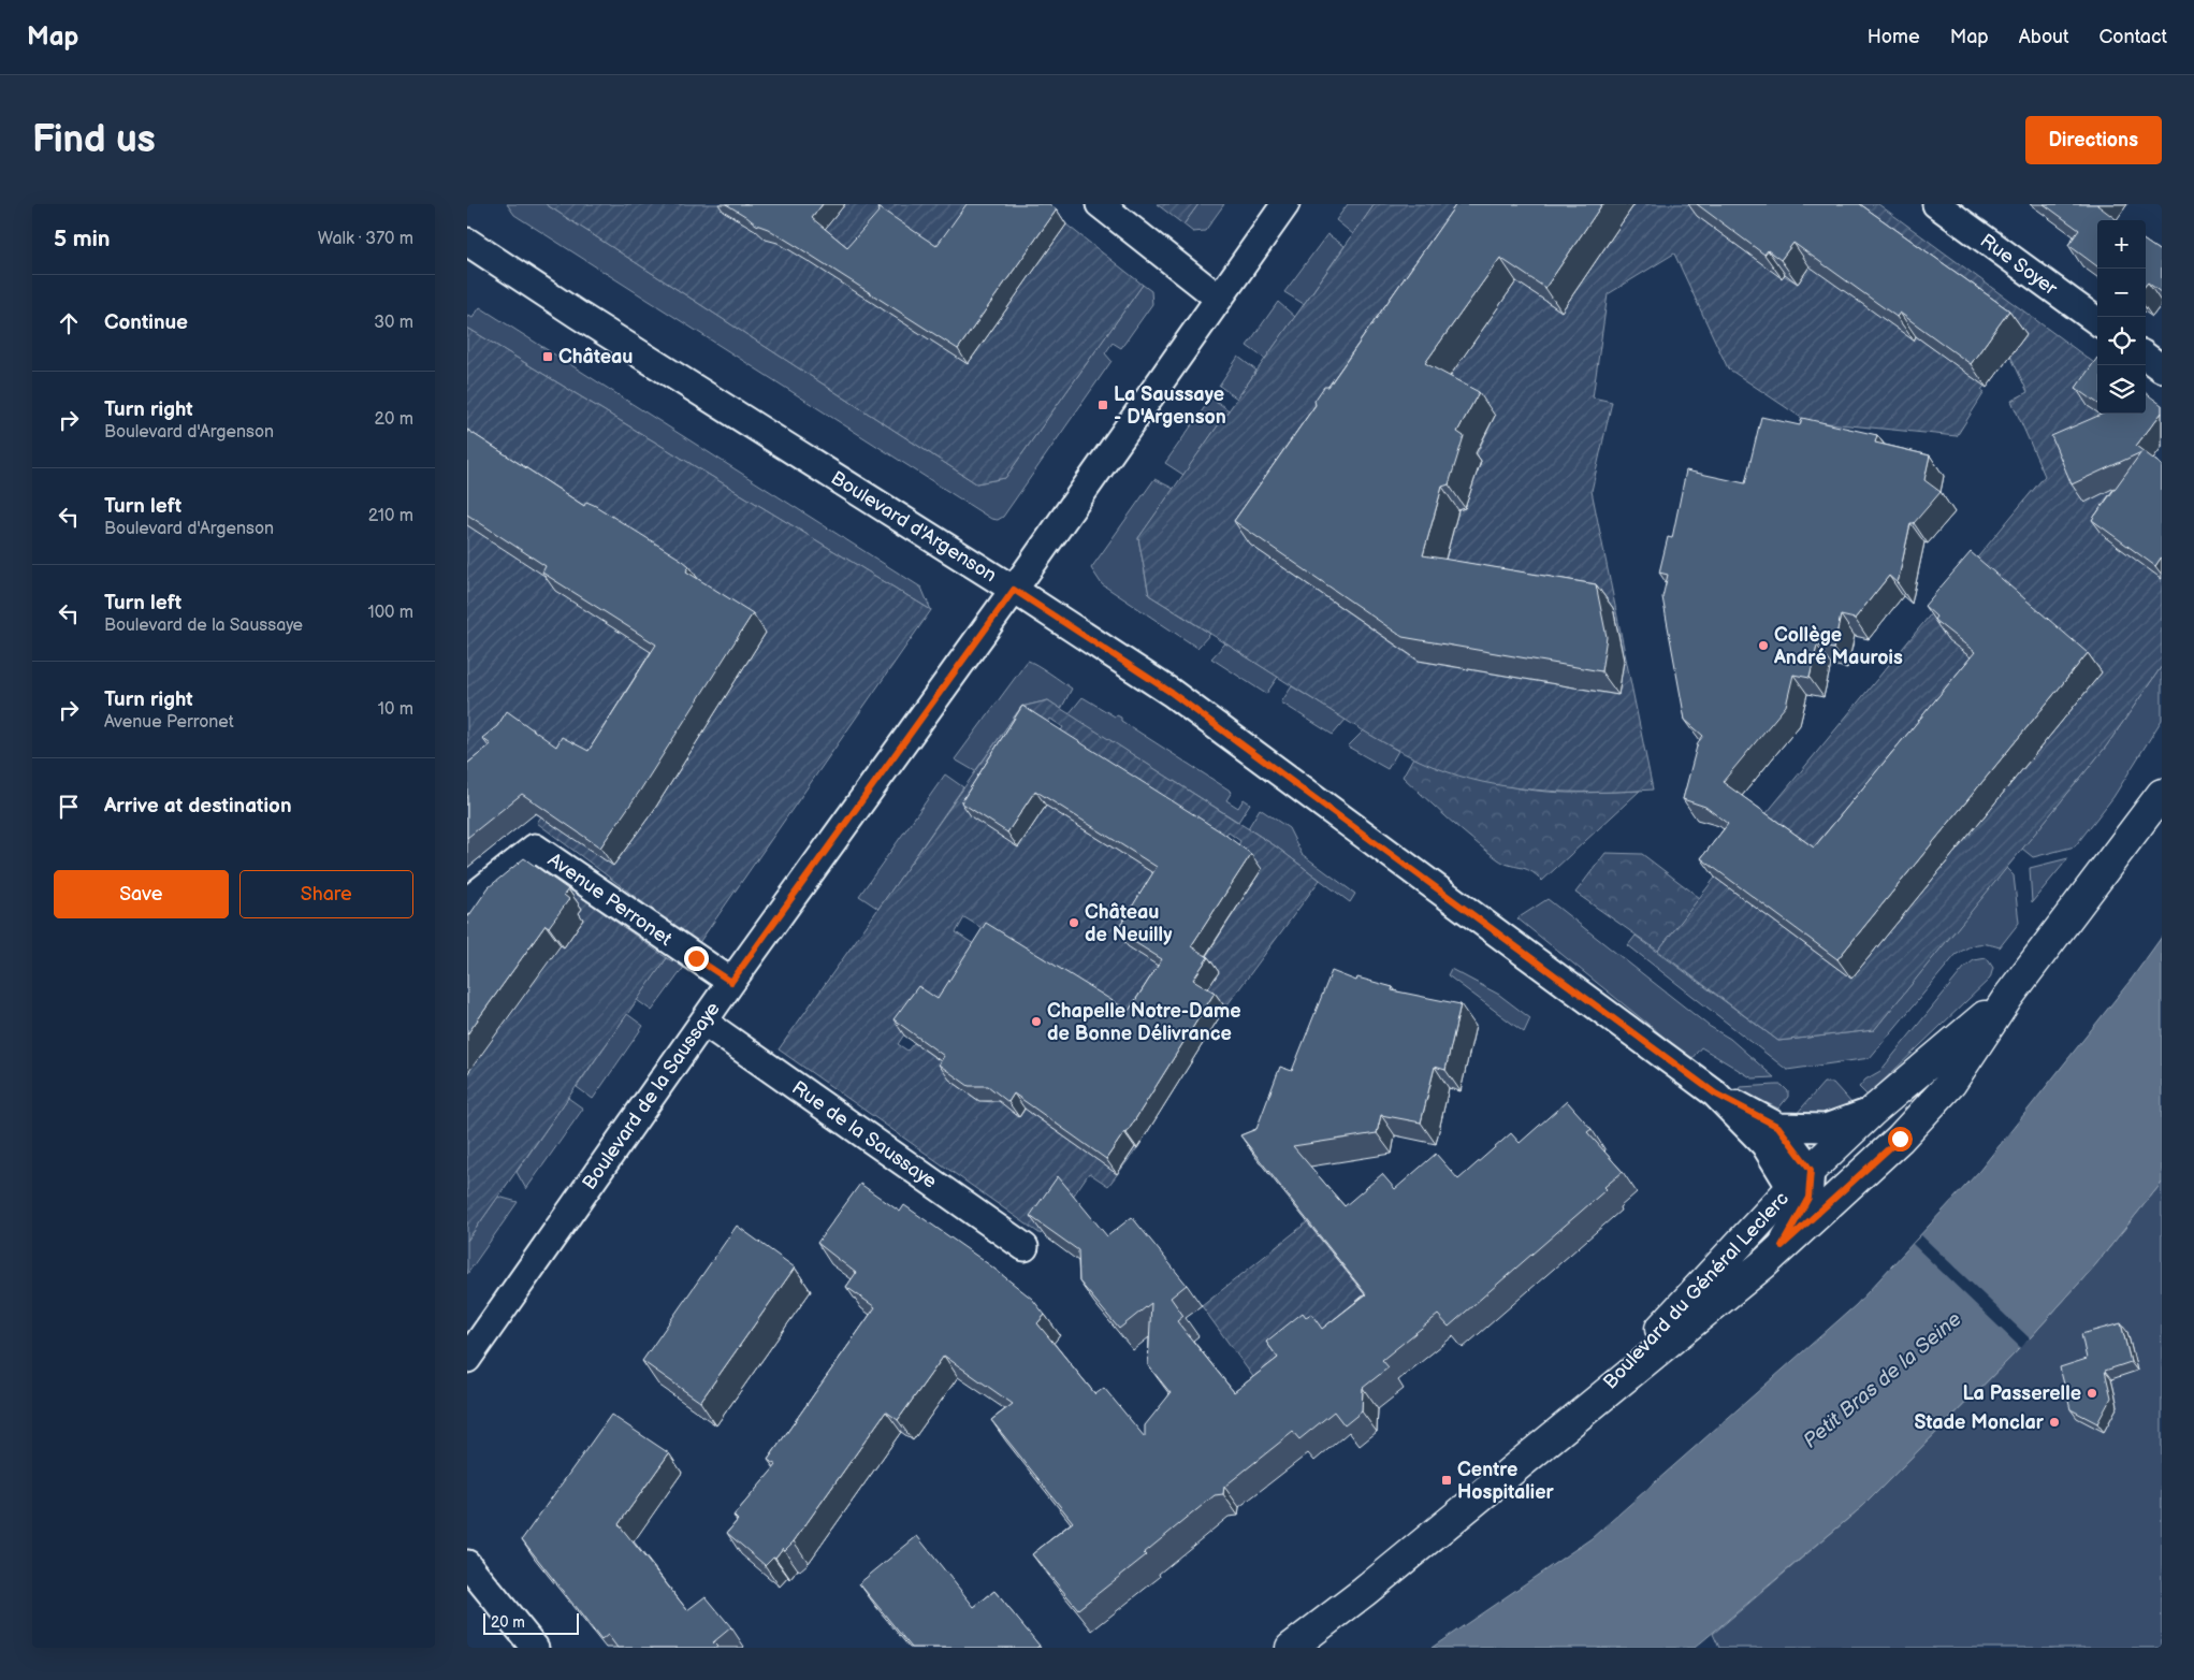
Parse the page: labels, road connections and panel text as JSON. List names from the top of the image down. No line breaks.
{"streets":{"main road":["Boulevard du Général Leclerc"],"street":["Rue Soyer","Boulevard d'Argenson","Avenue Perronet","Boulevard de la Saussaye","Rue de la Saussaye"]},"crossings":[["Boulevard d'Argenson","Boulevard de la Saussaye"],["Boulevard d'Argenson","Boulevard du Général Leclerc"],["Avenue Perronet","Boulevard de la Saussaye"],["Boulevard de la Saussaye","Rue de la Saussaye"]],"water":["Petit Bras de la Seine"],"places":{"transit":["Château","La Saussaye - D'Argenson","Centre Hospitalier"],"other":["Collège André Maurois","Château de Neuilly","Chapelle Notre-Dame de Bonne Délivrance","La Passerelle","Stade Monclar"]},"scale_bar":"20 m","page":{"header":"Map","nav":["Home","Map","About","Contact"],"buttons":["Directions",["Save","Share"]],"title":"Find us","heading":["5 min","Walk · 370 m"],"map_buttons":["+","−"],"list":[["Continue","30 m"],["Turn right","Boulevard d'Argenson","20 m"],["Turn left","Boulevard d'Argenson","210 m"],["Turn left","Boulevard de la Saussaye","100 m"],["Turn right","Avenue Perronet","10 m"],"Arrive at destination"],"scale":"20 m"}}
